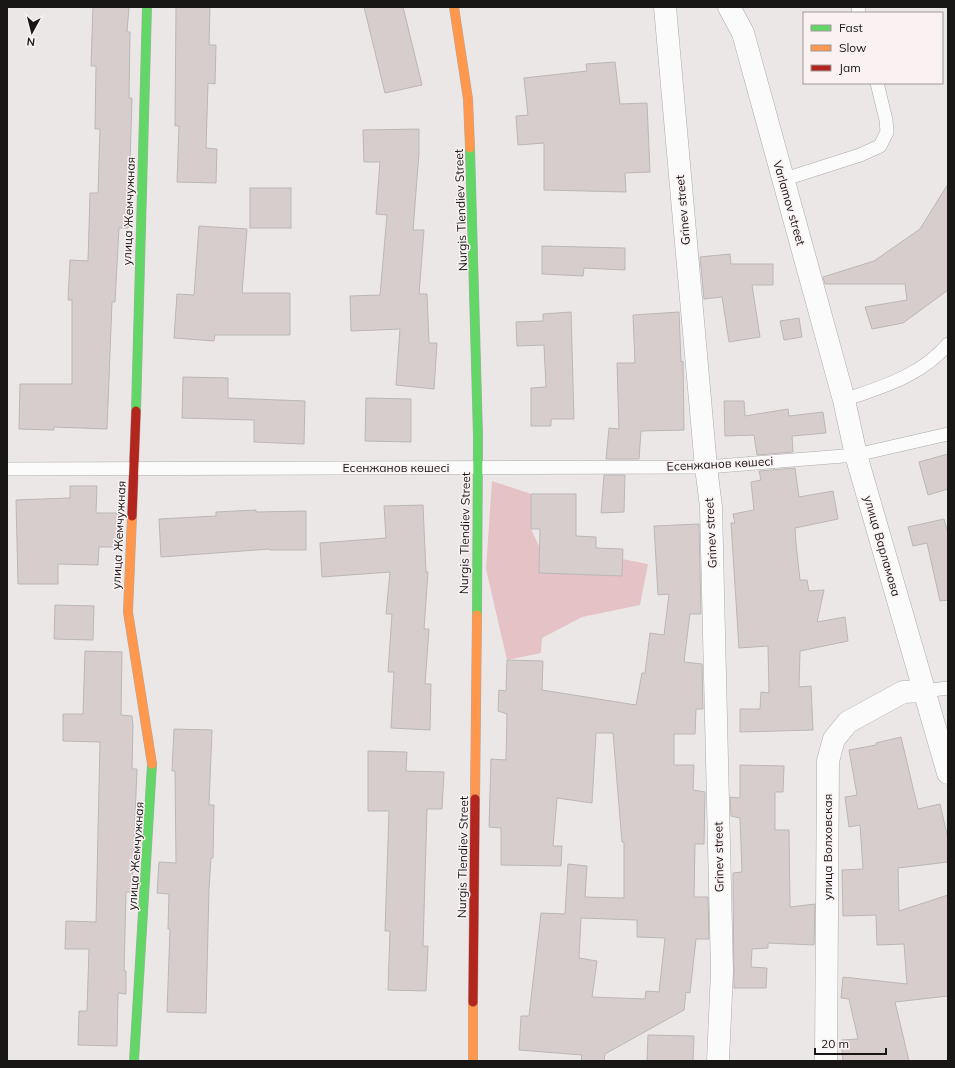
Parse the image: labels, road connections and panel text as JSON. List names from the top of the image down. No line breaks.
{"streets":{"street":["Varlamov street","Nurgis Tlendiev Street","Grinev street","улица Жемчужная","улица Варламова","улица Волховская"],"lane":["Есенжанов көшесі"]},"crossings":[["Varlamov street","улица Варламова"],["Nurgis Tlendiev Street","Есенжанов көшесі"],["Grinev street","Есенжанов көшесі"],["улица Жемчужная","Есенжанов көшесі"],["Есенжанов көшесі","улица Варламова"],["улица Варламова","улица Волховская"]],"legend":["Fast","Slow","Jam"],"scale_bar":"20 m","north":"bottom"}
